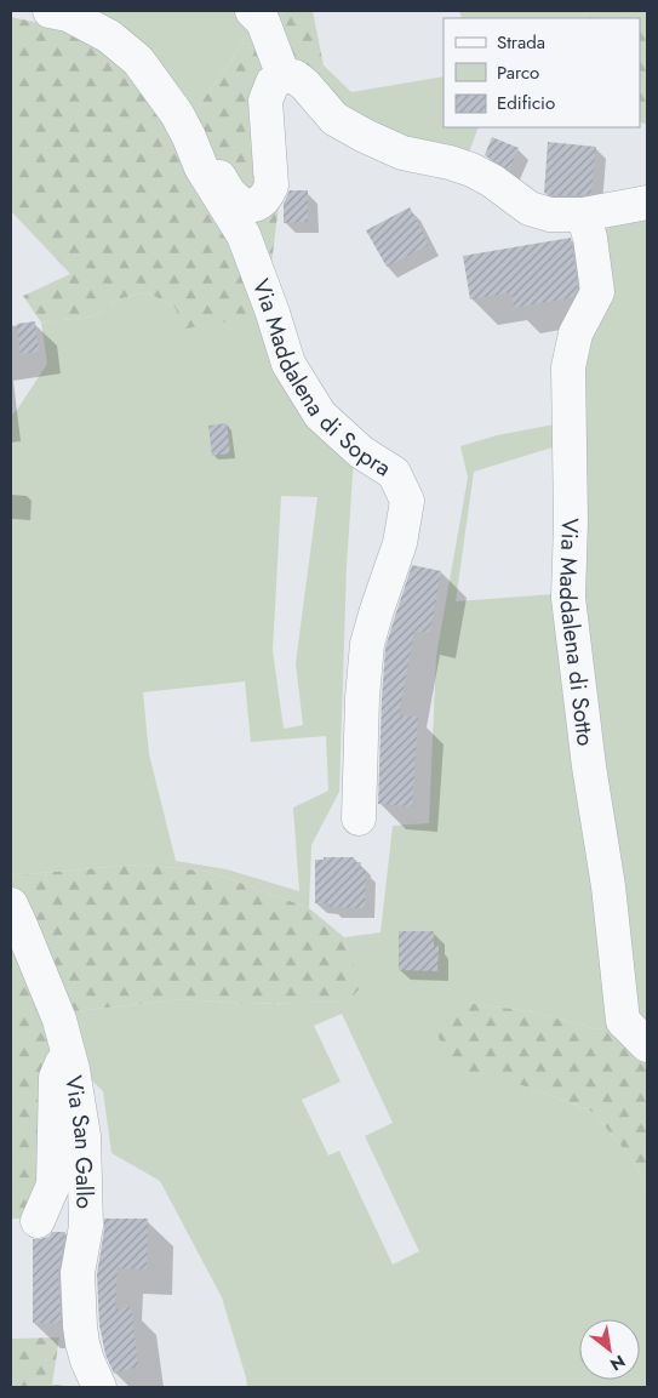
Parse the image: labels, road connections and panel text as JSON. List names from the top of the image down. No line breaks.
{"streets":{"street":["Via Maddalena di Sopra","Via Maddalena di Sotto","Via San Gallo"]},"legend":["Strada","Parco","Edificio"],"north":"bottom right"}
